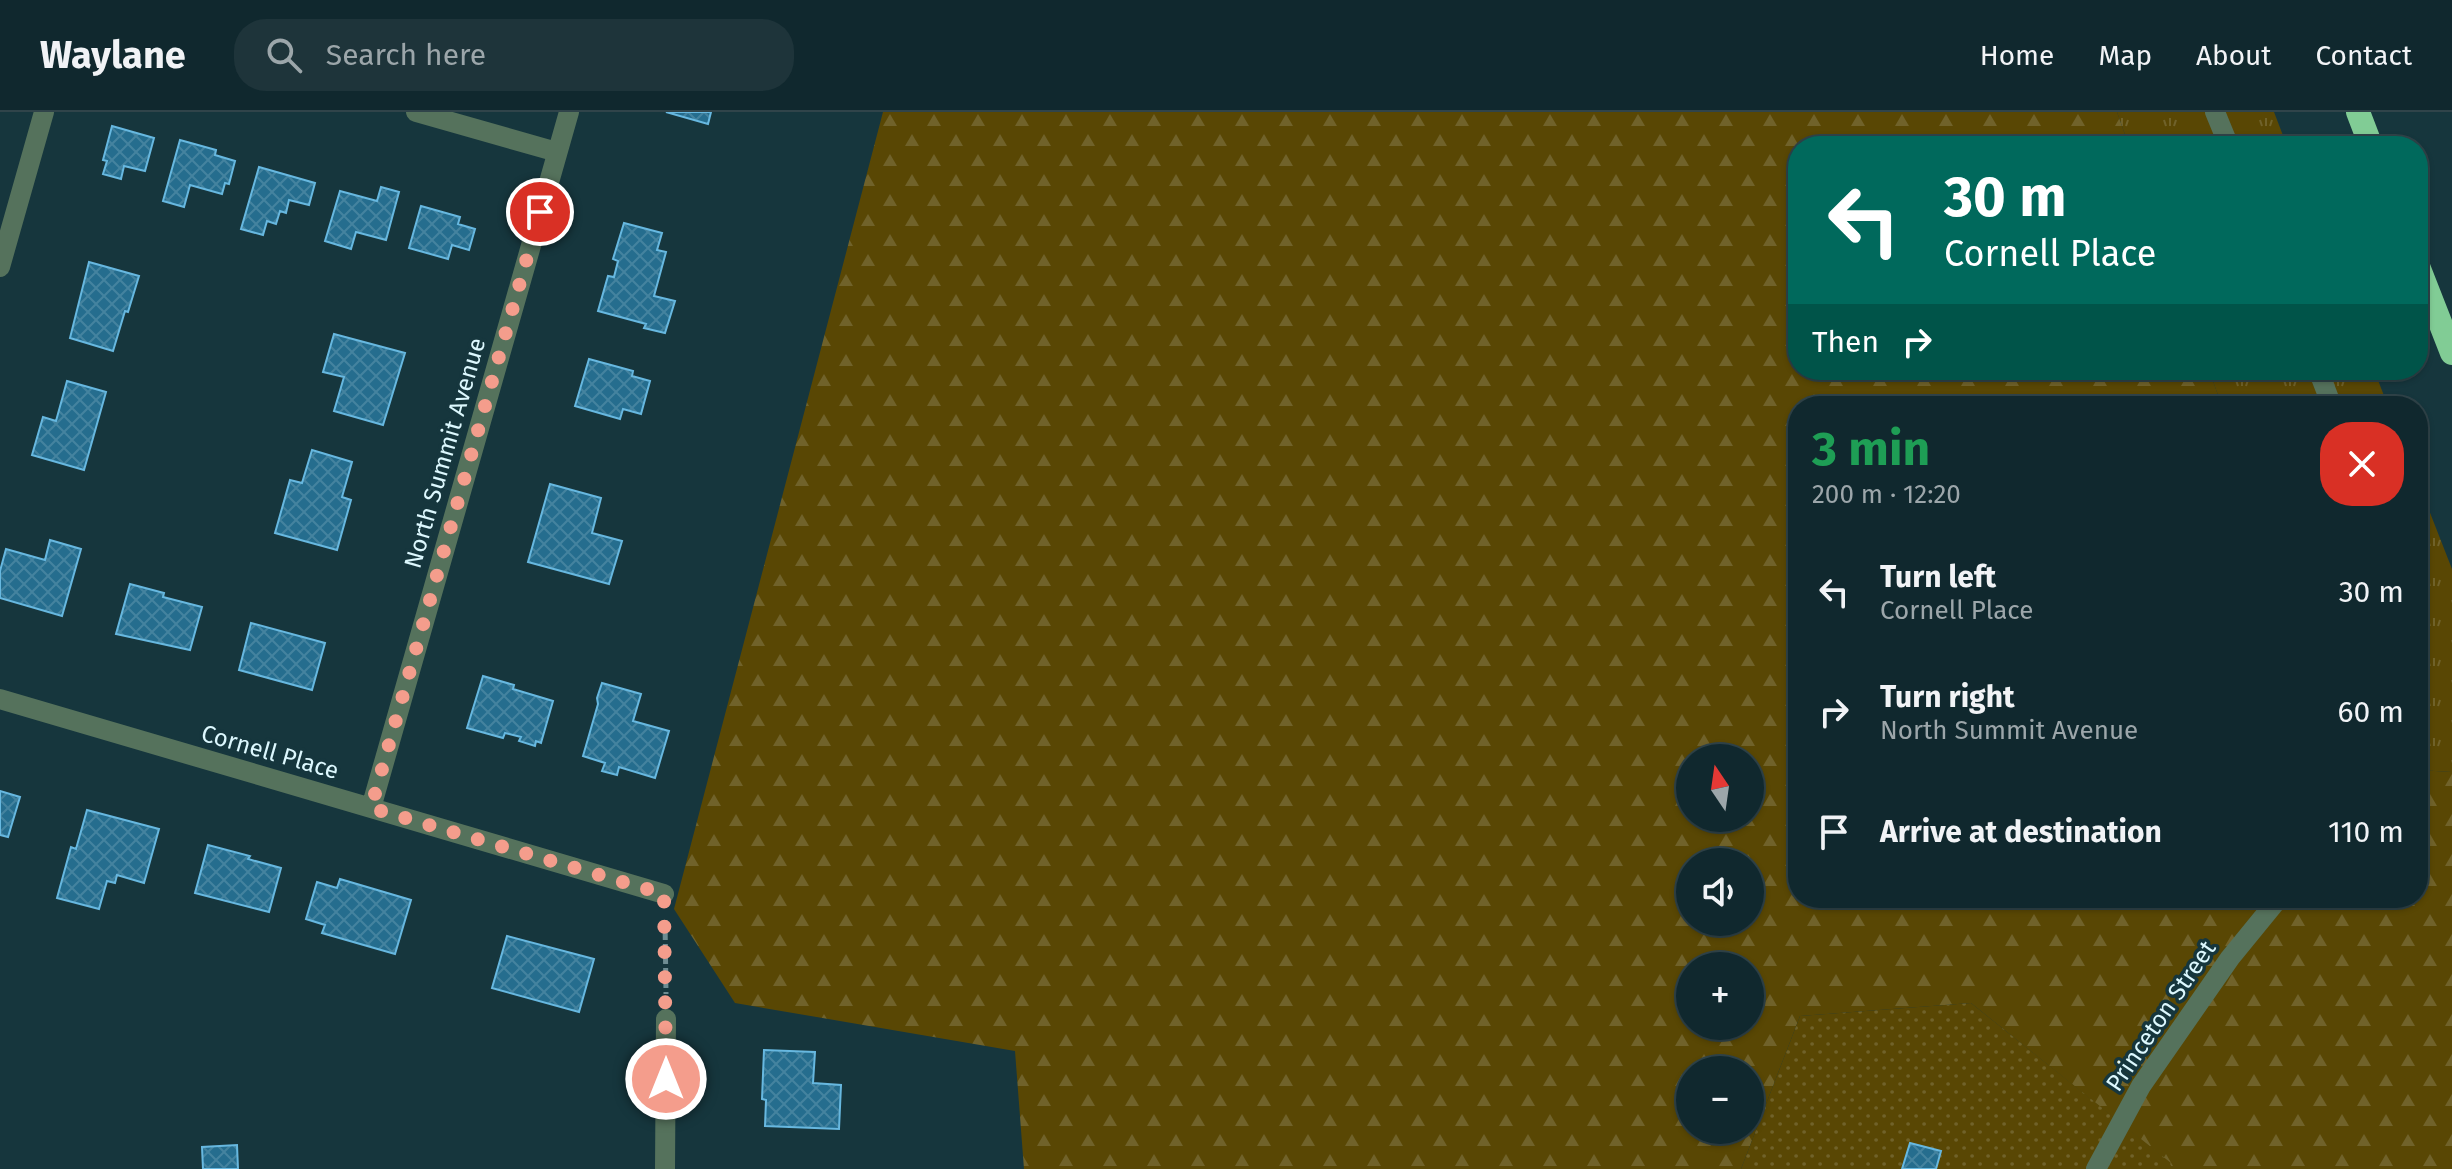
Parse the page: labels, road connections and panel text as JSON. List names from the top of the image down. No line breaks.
{"streets":{"street":["North Summit Avenue","Cornell Place","Princeton Street"]},"crossings":[["North Summit Avenue","Cornell Place"]],"north":"top","page":{"header":"Waylane","search":"Search here","nav":["Home","Map","About","Contact"],"turn":["30 m","Cornell Place"],"then":"Then","heading":["3 min","200 m · 12:20"],"list":[{"name":"Turn left","note":"Cornell Place","value":"30 m"},{"name":"Turn right","note":"North Summit Avenue","value":"60 m"},{"name":"Arrive at destination","value":"110 m"}],"map_buttons":["+","−"]}}
